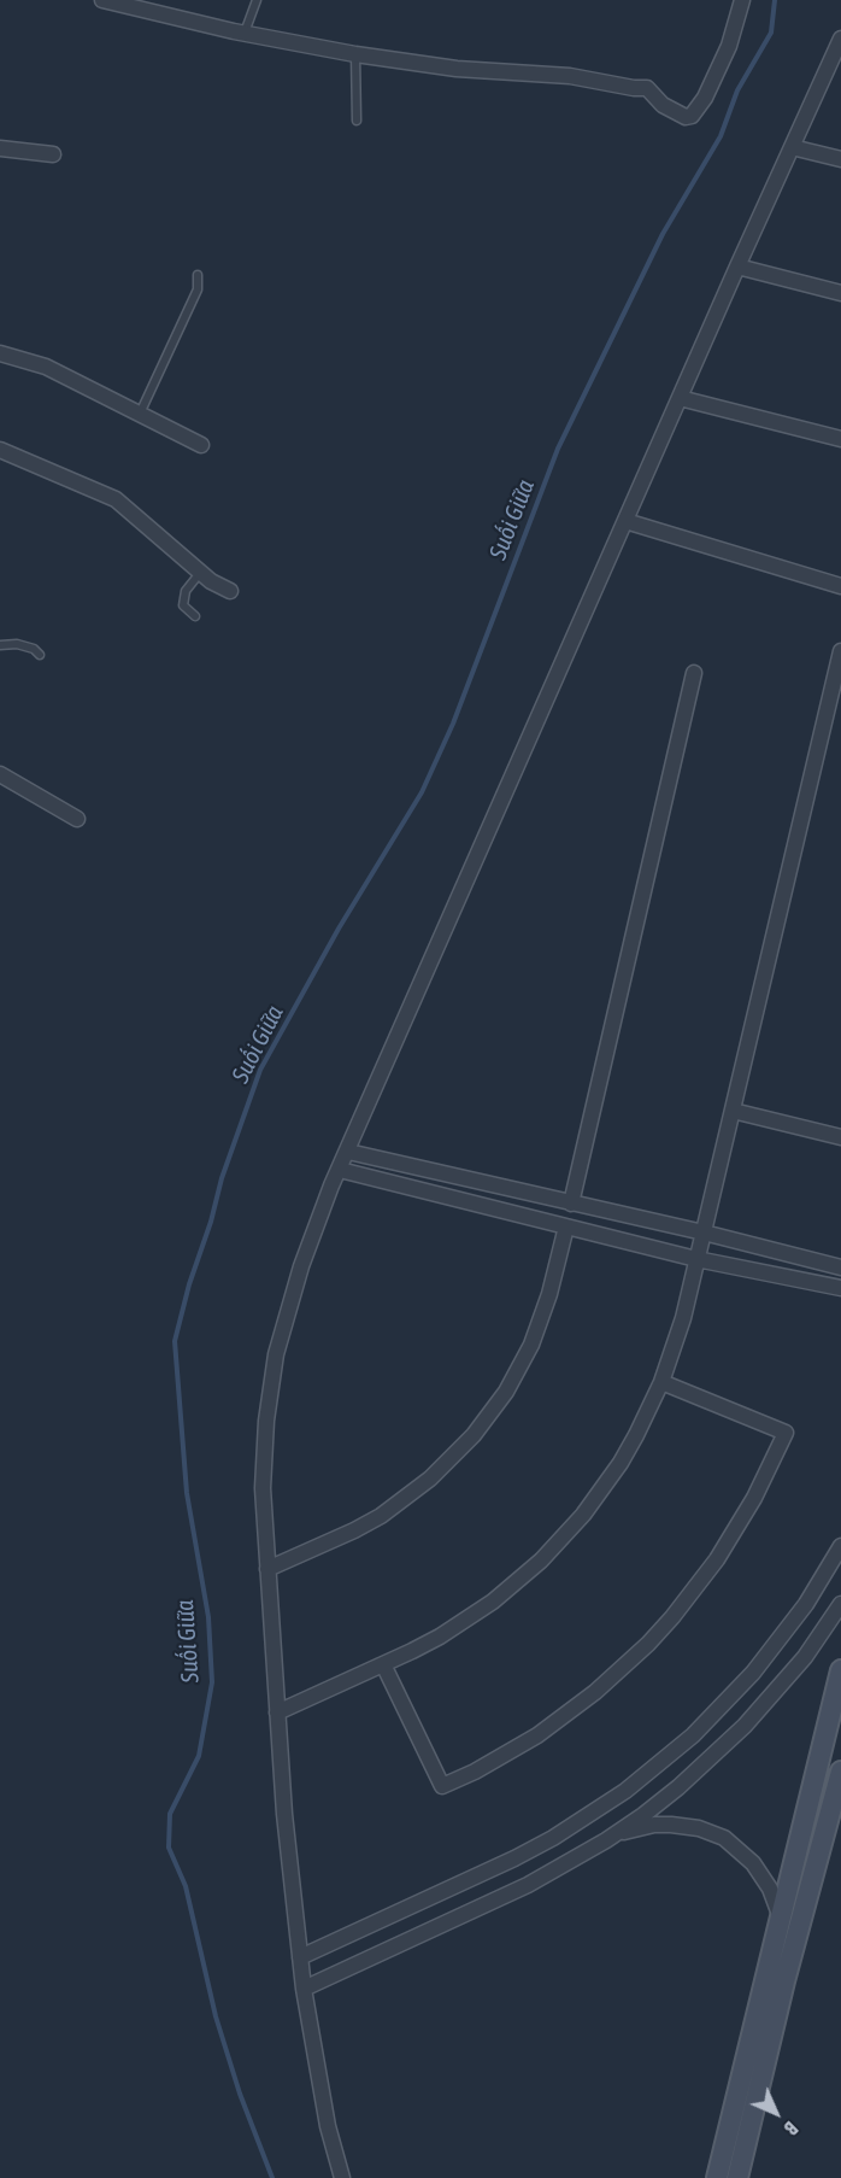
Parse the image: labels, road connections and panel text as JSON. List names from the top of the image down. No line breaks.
{"water":["Suối Giữa"],"north":"bottom right"}
